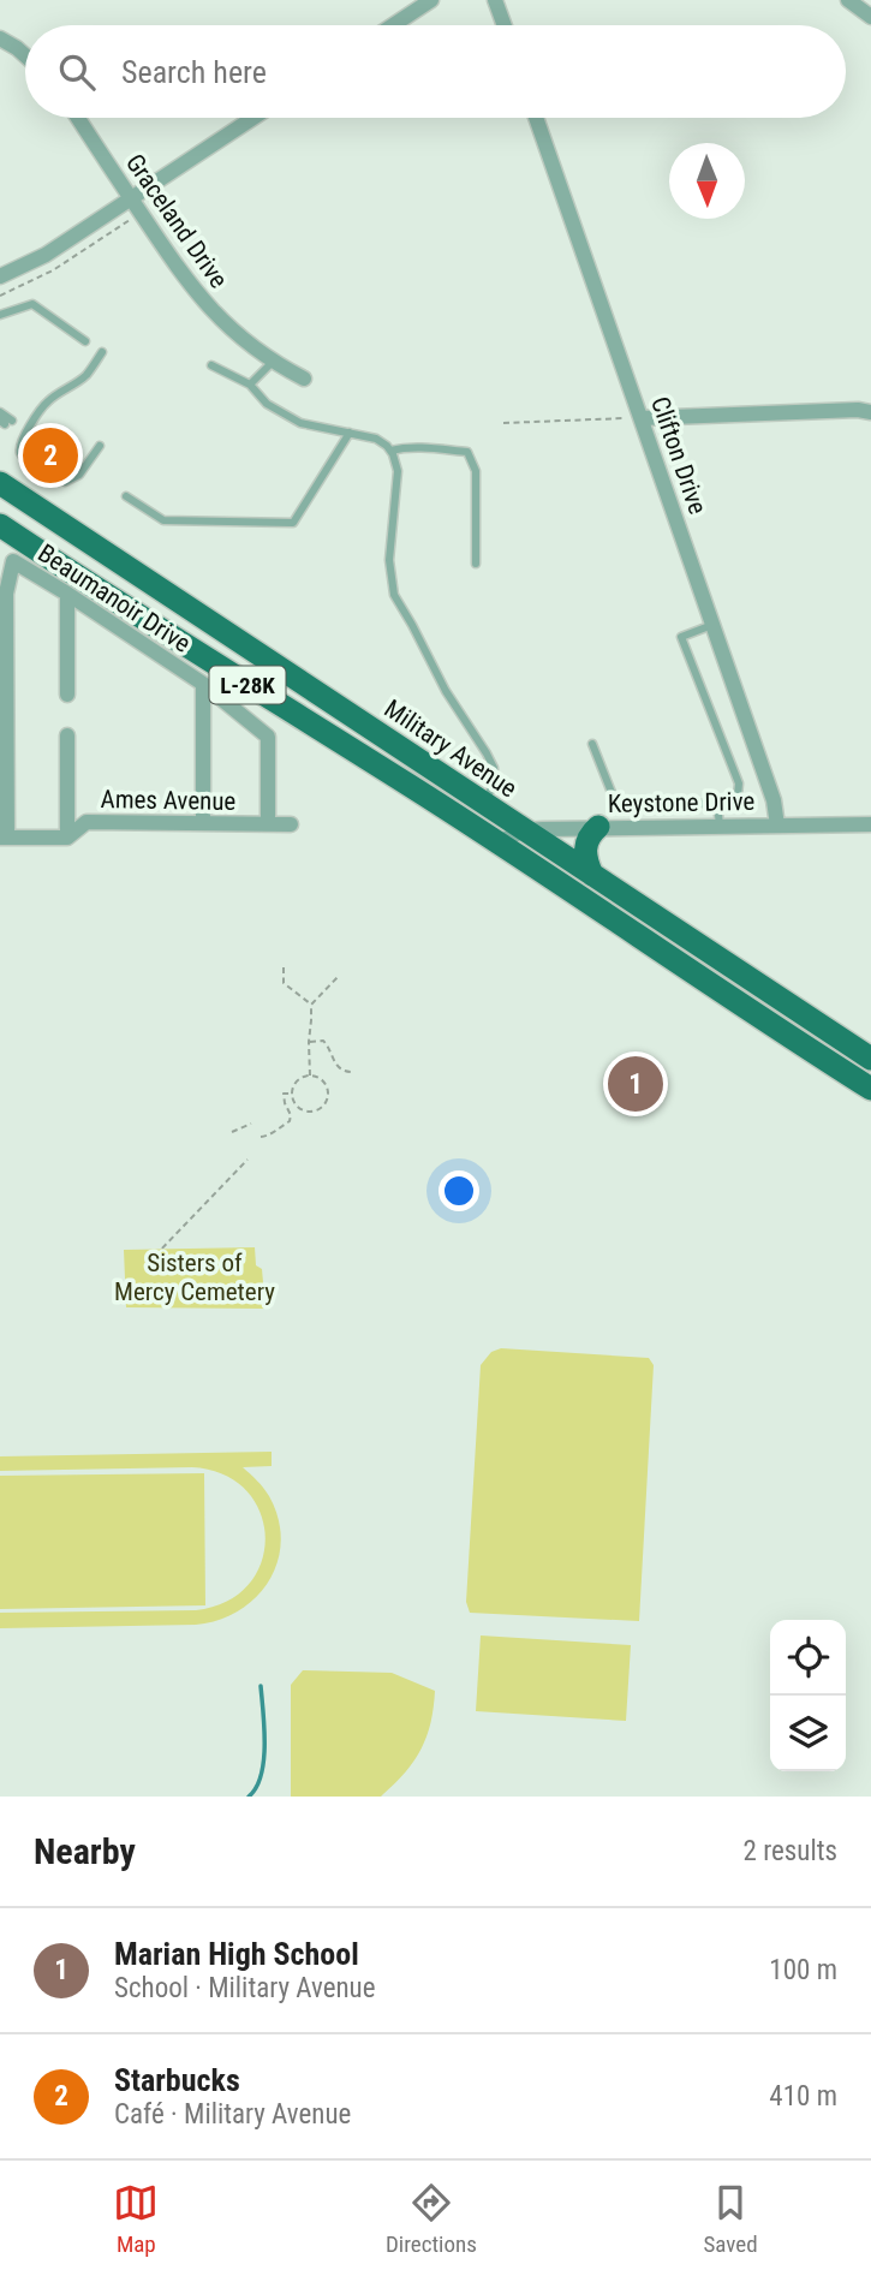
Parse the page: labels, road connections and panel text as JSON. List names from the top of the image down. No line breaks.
{"streets":{"main road":["L-28K","Military Avenue"],"street":["Graceland Drive","Clifton Drive","Beaumanoir Drive","Ames Avenue","Keystone Drive"]},"crossings":[["Clifton Drive","Keystone Drive"],["Beaumanoir Drive","Ames Avenue"],["L-28K","Keystone Drive"],["Military Avenue","Keystone Drive"]],"parks":["Sisters of Mercy Cemetery"],"north":"bottom","page":{"search":"Search here","pins":["2","1"],"heading":["Nearby","2 results"],"list":[{"mark":"1","name":"Marian High School","note":"School · Military Avenue","value":"100 m"},{"mark":"2","name":"Starbucks","note":"Café · Military Avenue","value":"410 m"}],"nav":["Map","Directions","Saved"]}}
